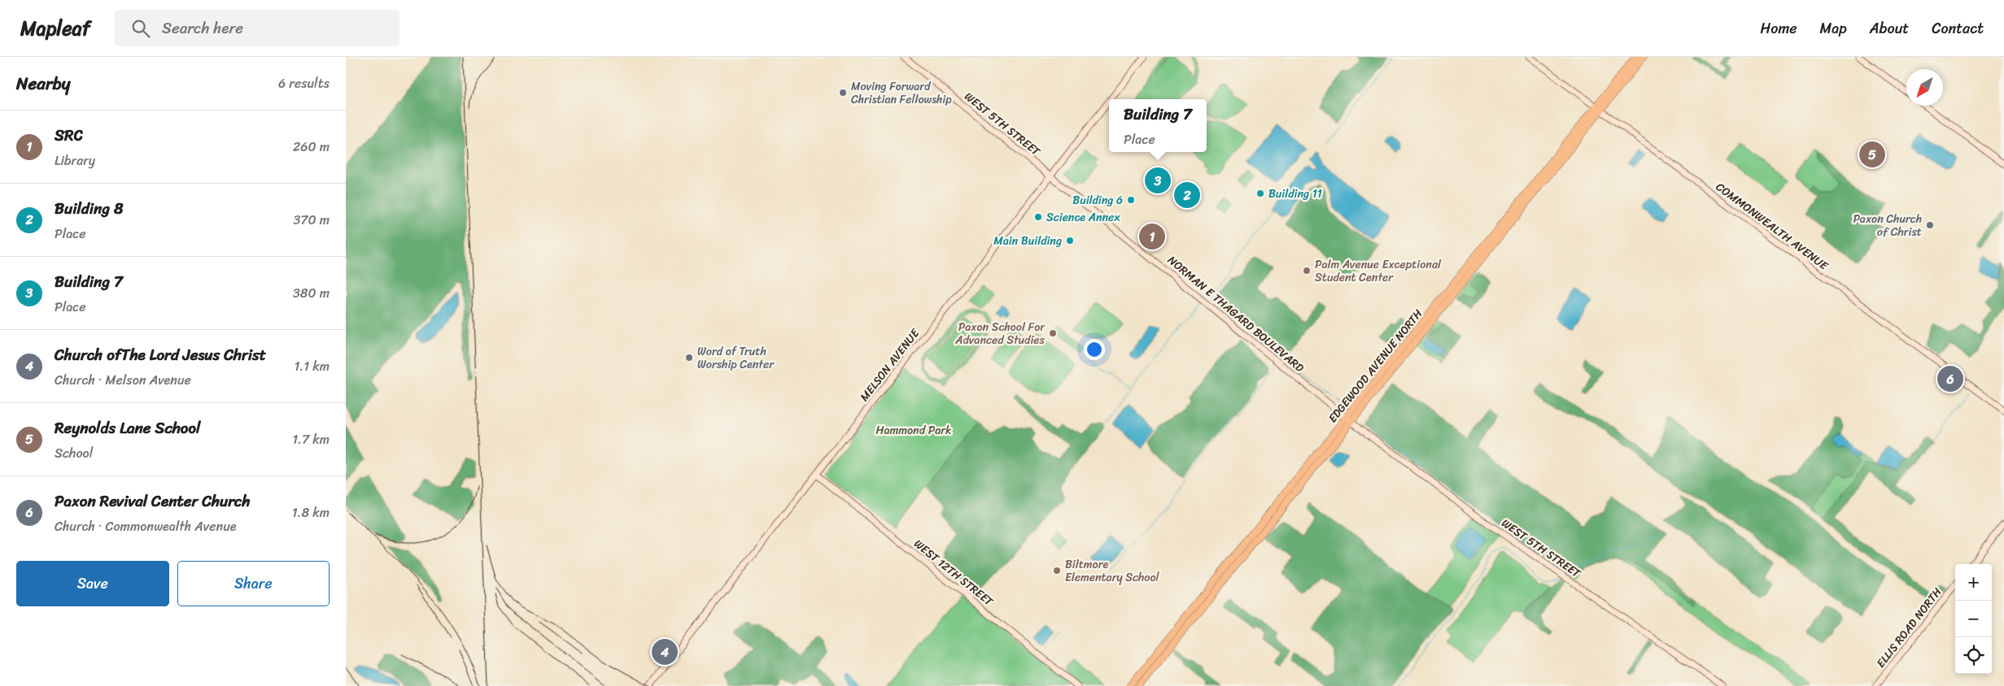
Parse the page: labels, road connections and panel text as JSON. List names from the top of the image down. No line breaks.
{"streets":{"main road":["EDGEWOOD AVENUE NORTH"],"street":["WEST 5TH STREET","COMMONWEALTH AVENUE","NORMAN E THAGARD BOULEVARD","MELSON AVENUE","WEST 12TH STREET","ELLIS ROAD NORTH"]},"crossings":[["WEST 5TH STREET","NORMAN E THAGARD BOULEVARD"],["WEST 5TH STREET","MELSON AVENUE"],["WEST 5TH STREET","EDGEWOOD AVENUE NORTH"],["COMMONWEALTH AVENUE","EDGEWOOD AVENUE NORTH"],["NORMAN E THAGARD BOULEVARD","MELSON AVENUE"],["NORMAN E THAGARD BOULEVARD","EDGEWOOD AVENUE NORTH"],["MELSON AVENUE","WEST 12TH STREET"]],"parks":["Hammond Park"],"places":["Moving Forward Christian Fellowship","Building 11","Building 6","Science Annex","Paxon Church of Christ","Main Building","Palm Avenue Exceptional Student Center","Paxon School For Advanced Studies","Word of Truth Worship Center","Biltmore Elementary School"],"north":"bottom left","page":{"header":"Mapleaf","search":"Search here","nav":["Home","Map","About","Contact"],"heading":["Nearby","6 results"],"popup":["Building 7","Place"],"list":[{"mark":"1","name":"SRC","note":"Library","value":"260 m"},{"mark":"2","name":"Building 8","note":"Place","value":"370 m"},{"mark":"3","name":"Building 7","note":"Place","value":"380 m"},{"mark":"4","name":"Church ofThe Lord Jesus Christ","note":"Church · Melson Avenue","value":"1.1 km"},{"mark":"5","name":"Reynolds Lane School","note":"School","value":"1.7 km"},{"mark":"6","name":"Paxon Revival Center Church","note":"Church · Commonwealth Avenue","value":"1.8 km"}],"pins":["5","3","2","1","6","4"],"buttons":["Save","Share"],"map_buttons":["+","−"]}}
